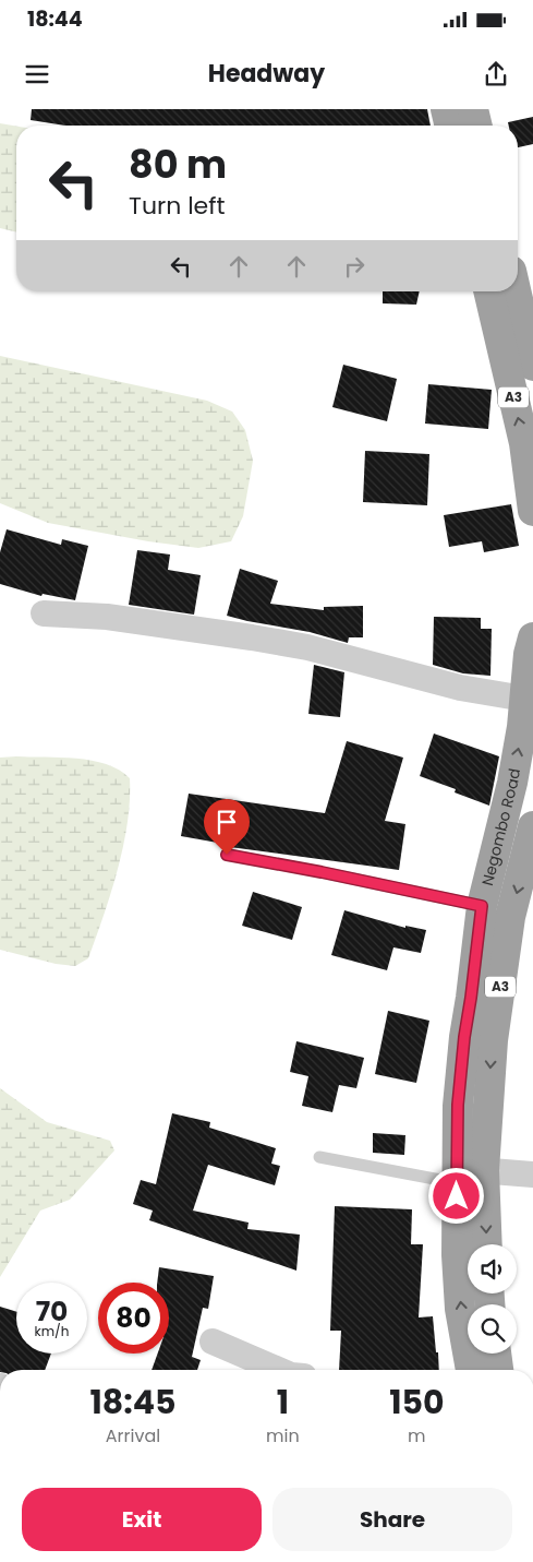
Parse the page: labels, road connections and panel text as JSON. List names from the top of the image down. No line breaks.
{"streets":{"highway":["A3","Negombo Road"]},"page":{"status":"18:44","header":"Headway","turn":["80 m","Turn left"],"speed":"70 km/h","limit":"80","eta":["18:45","Arrival","1","min","150","m"],"buttons":["Exit","Share"]}}
